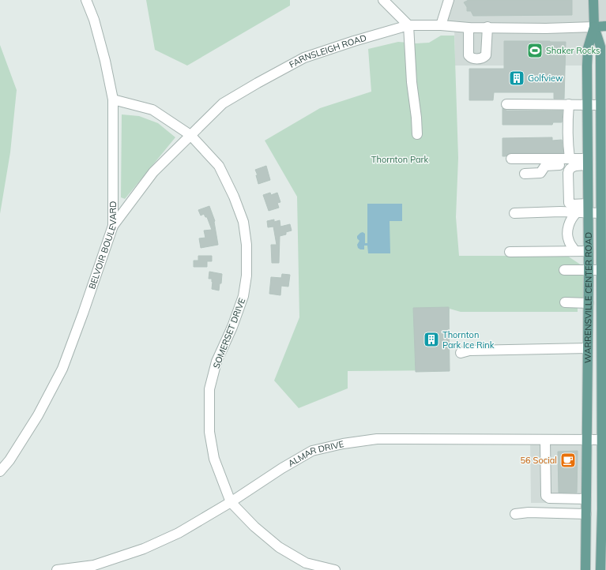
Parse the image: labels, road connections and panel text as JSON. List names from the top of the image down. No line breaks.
{"streets":{"main road":["FARNSLEIGH ROAD","WARRENSVILLE CENTER ROAD"],"street":["BELVOIR BOULEVARD","SOMERSET DRIVE","ALMAR DRIVE"]},"crossings":[["FARNSLEIGH ROAD","BELVOIR BOULEVARD"],["FARNSLEIGH ROAD","WARRENSVILLE CENTER ROAD"],["FARNSLEIGH ROAD","SOMERSET DRIVE"],["BELVOIR BOULEVARD","SOMERSET DRIVE"],["WARRENSVILLE CENTER ROAD","ALMAR DRIVE"],["SOMERSET DRIVE","ALMAR DRIVE"]],"parks":["Thornton Park"],"places":{"sports":["Shaker Rocks"],"building":["Golfview","Thornton Park Ice Rink"],"cafe":["56 Social"]}}
